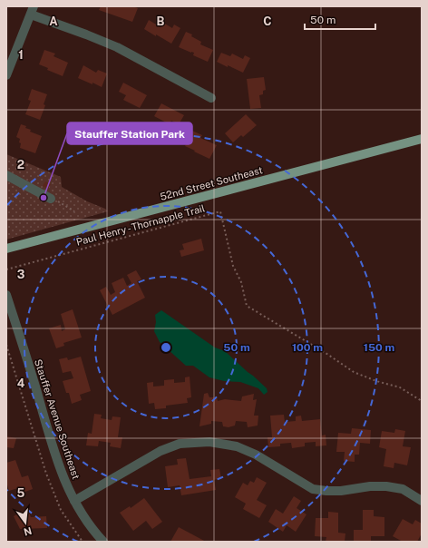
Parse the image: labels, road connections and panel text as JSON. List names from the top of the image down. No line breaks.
{"streets":{"main road":["52nd Street Southeast"],"street":["Stauffer Avenue Southeast"],"path":["Paul Henry - Thornapple Trail"]},"places":["Stauffer Station Park"],"scale_bar":"50 m","north":"bottom","grid":{"columns":["A","B","C"],"rows":["1","2","3","4","5"]},"rings":["50 m","100 m","150 m"]}
